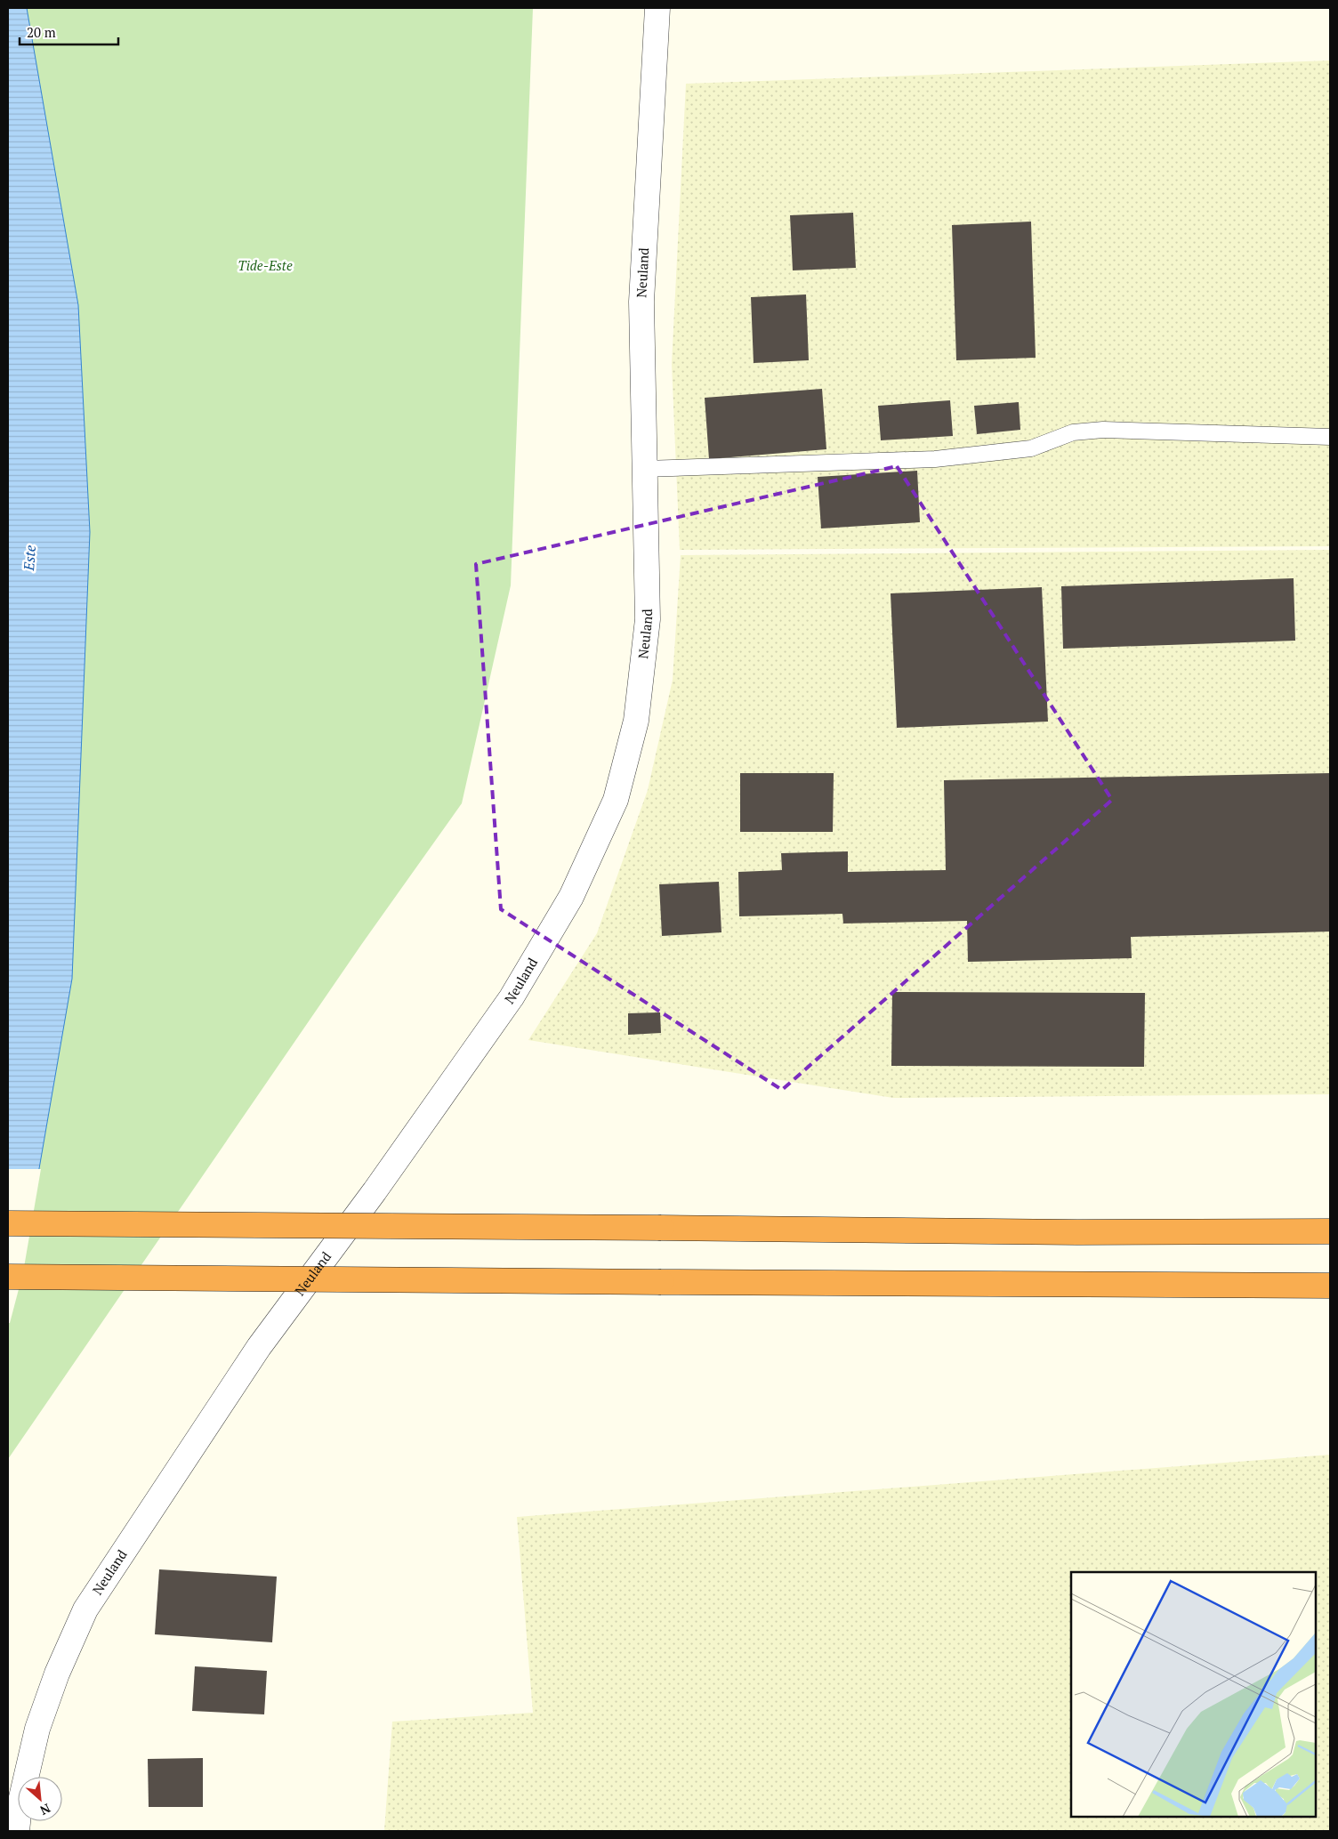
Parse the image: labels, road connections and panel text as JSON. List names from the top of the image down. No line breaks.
{"streets":{"street":["Neuland"]},"water":["Este"],"parks":["Tide-Este"],"scale_bar":"20 m","north":"bottom right"}
